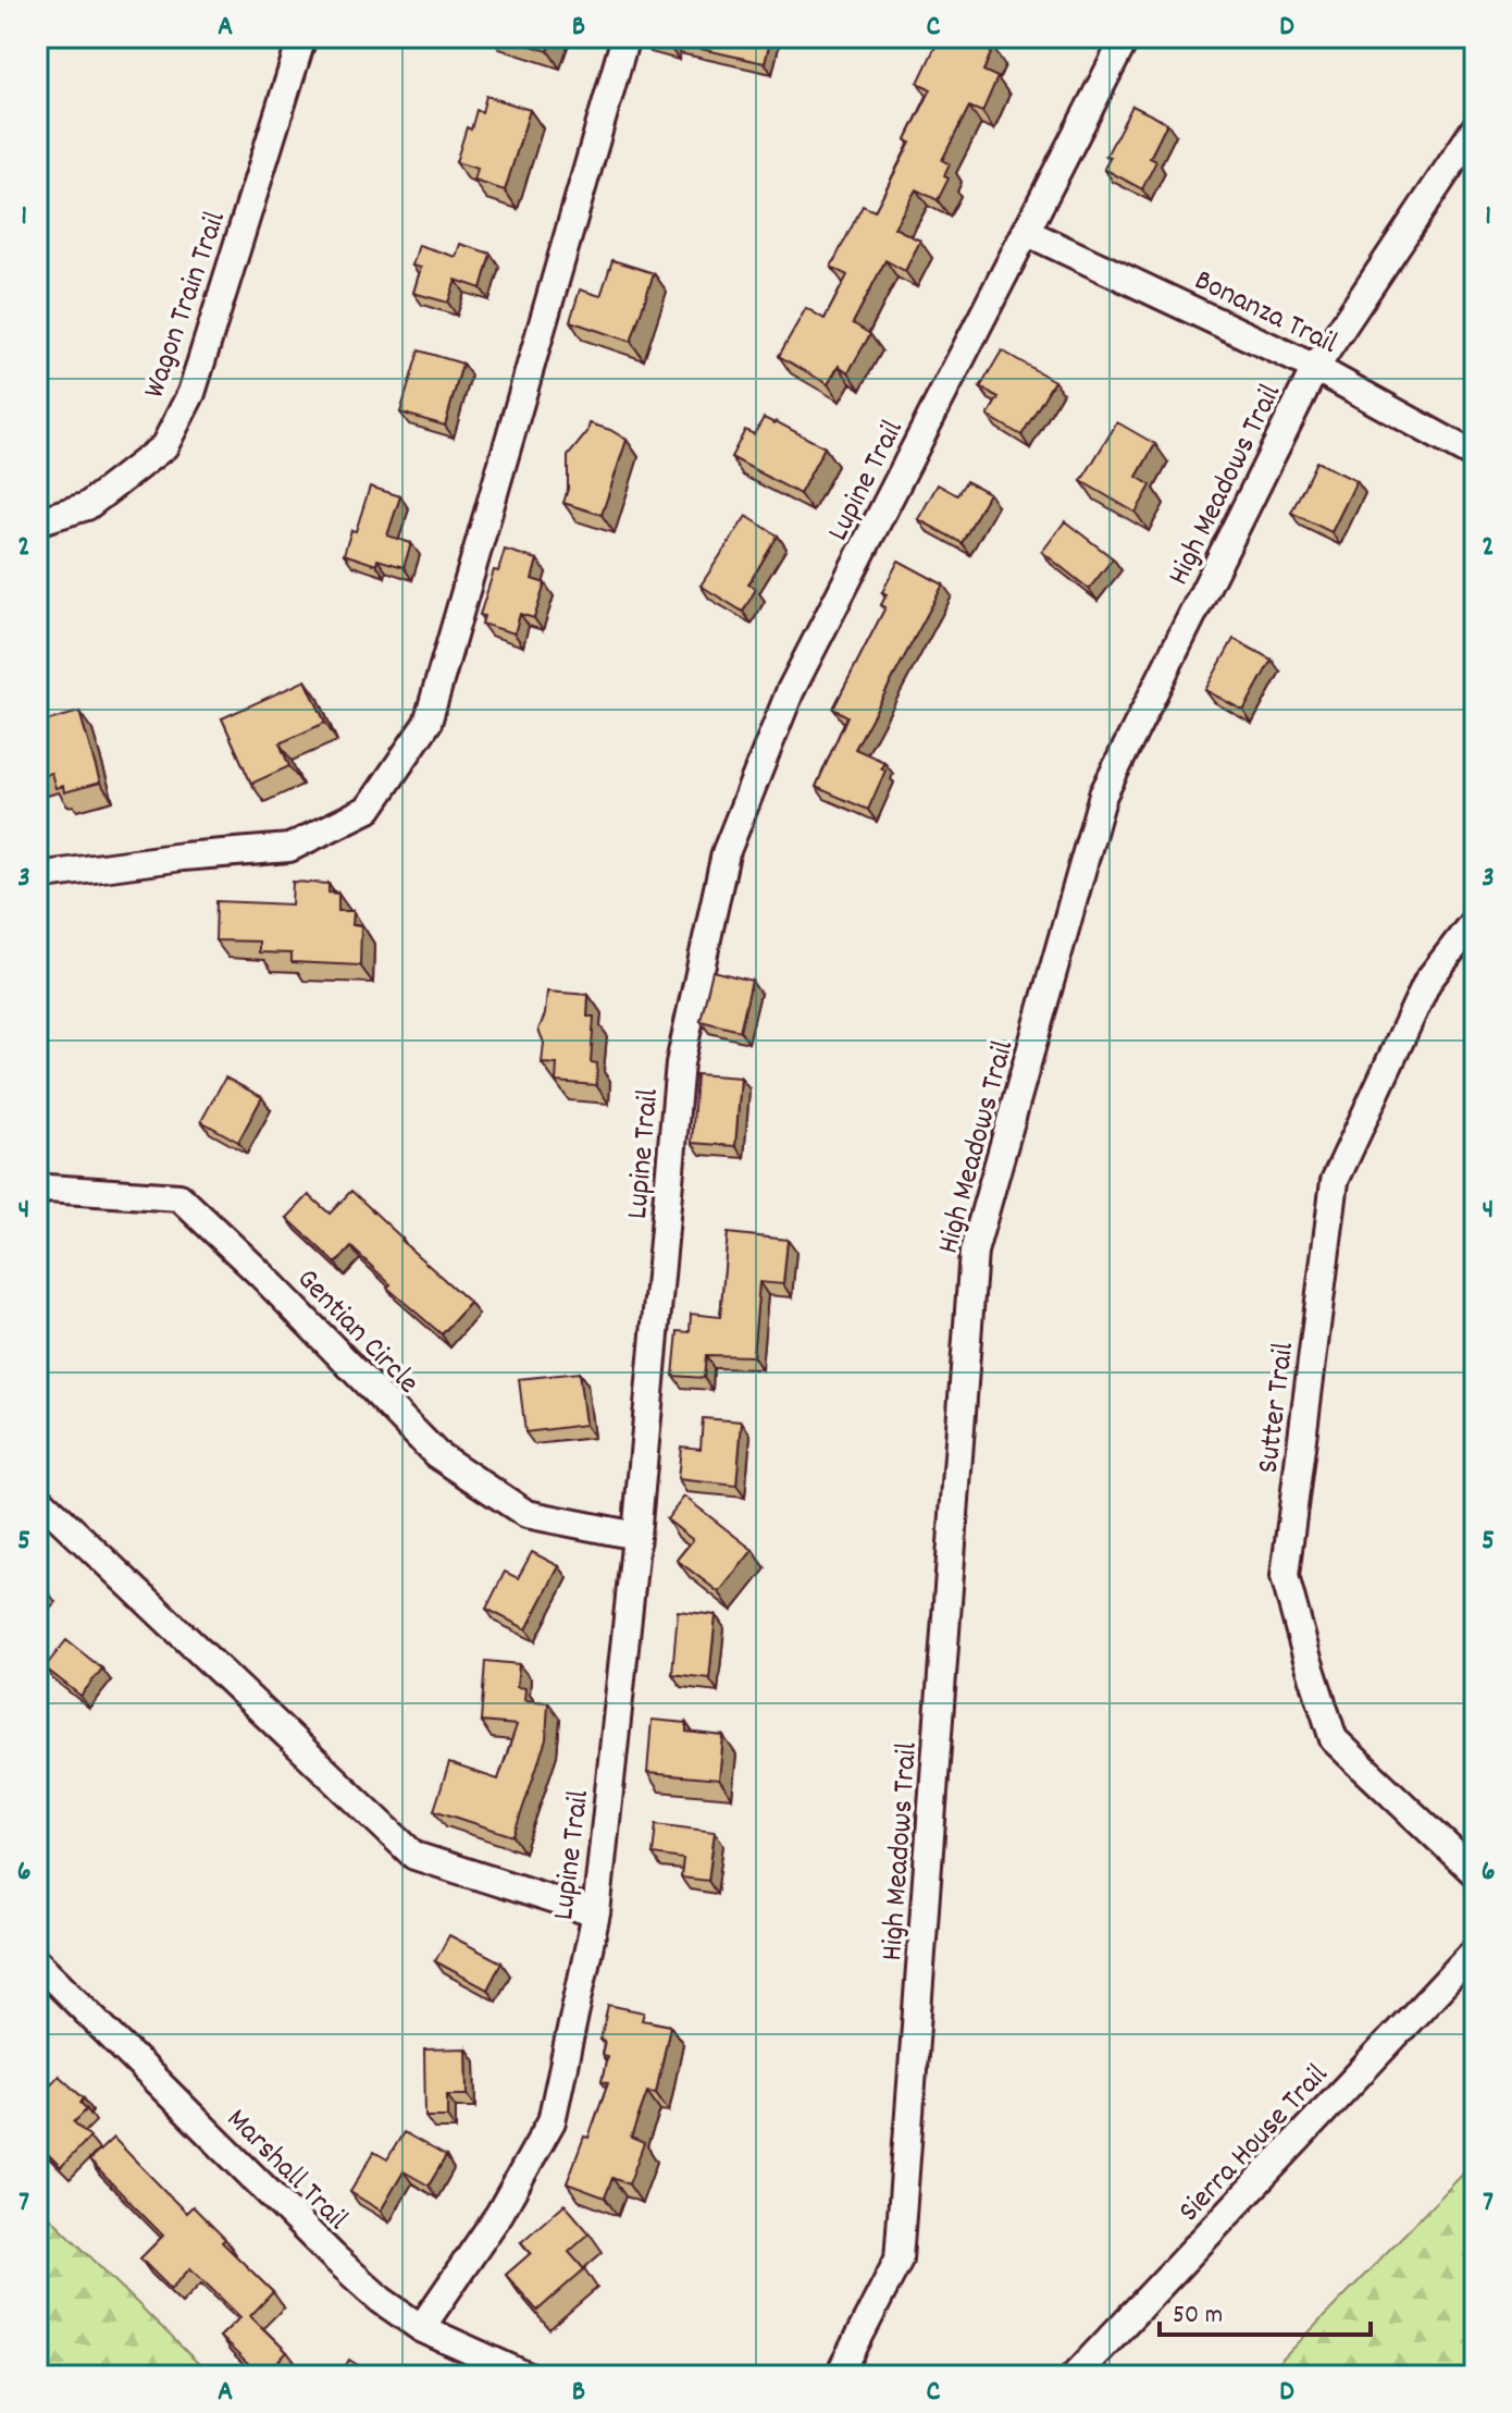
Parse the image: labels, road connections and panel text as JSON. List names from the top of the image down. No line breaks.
{"streets":{"street":["Wagon Train Trail","Bonanza Trail","Lupine Trail","High Meadows Trail","Gentian Circle","Sutter Trail","Sierra House Trail","Marshall Trail"]},"crossings":[["Bonanza Trail","Lupine Trail"],["Bonanza Trail","High Meadows Trail"],["Lupine Trail","Gentian Circle"],["Lupine Trail","Marshall Trail"]],"scale_bar":"50 m","grid":{"columns":["A","B","C","D"],"rows":["1","2","3","4","5","6","7"]}}
